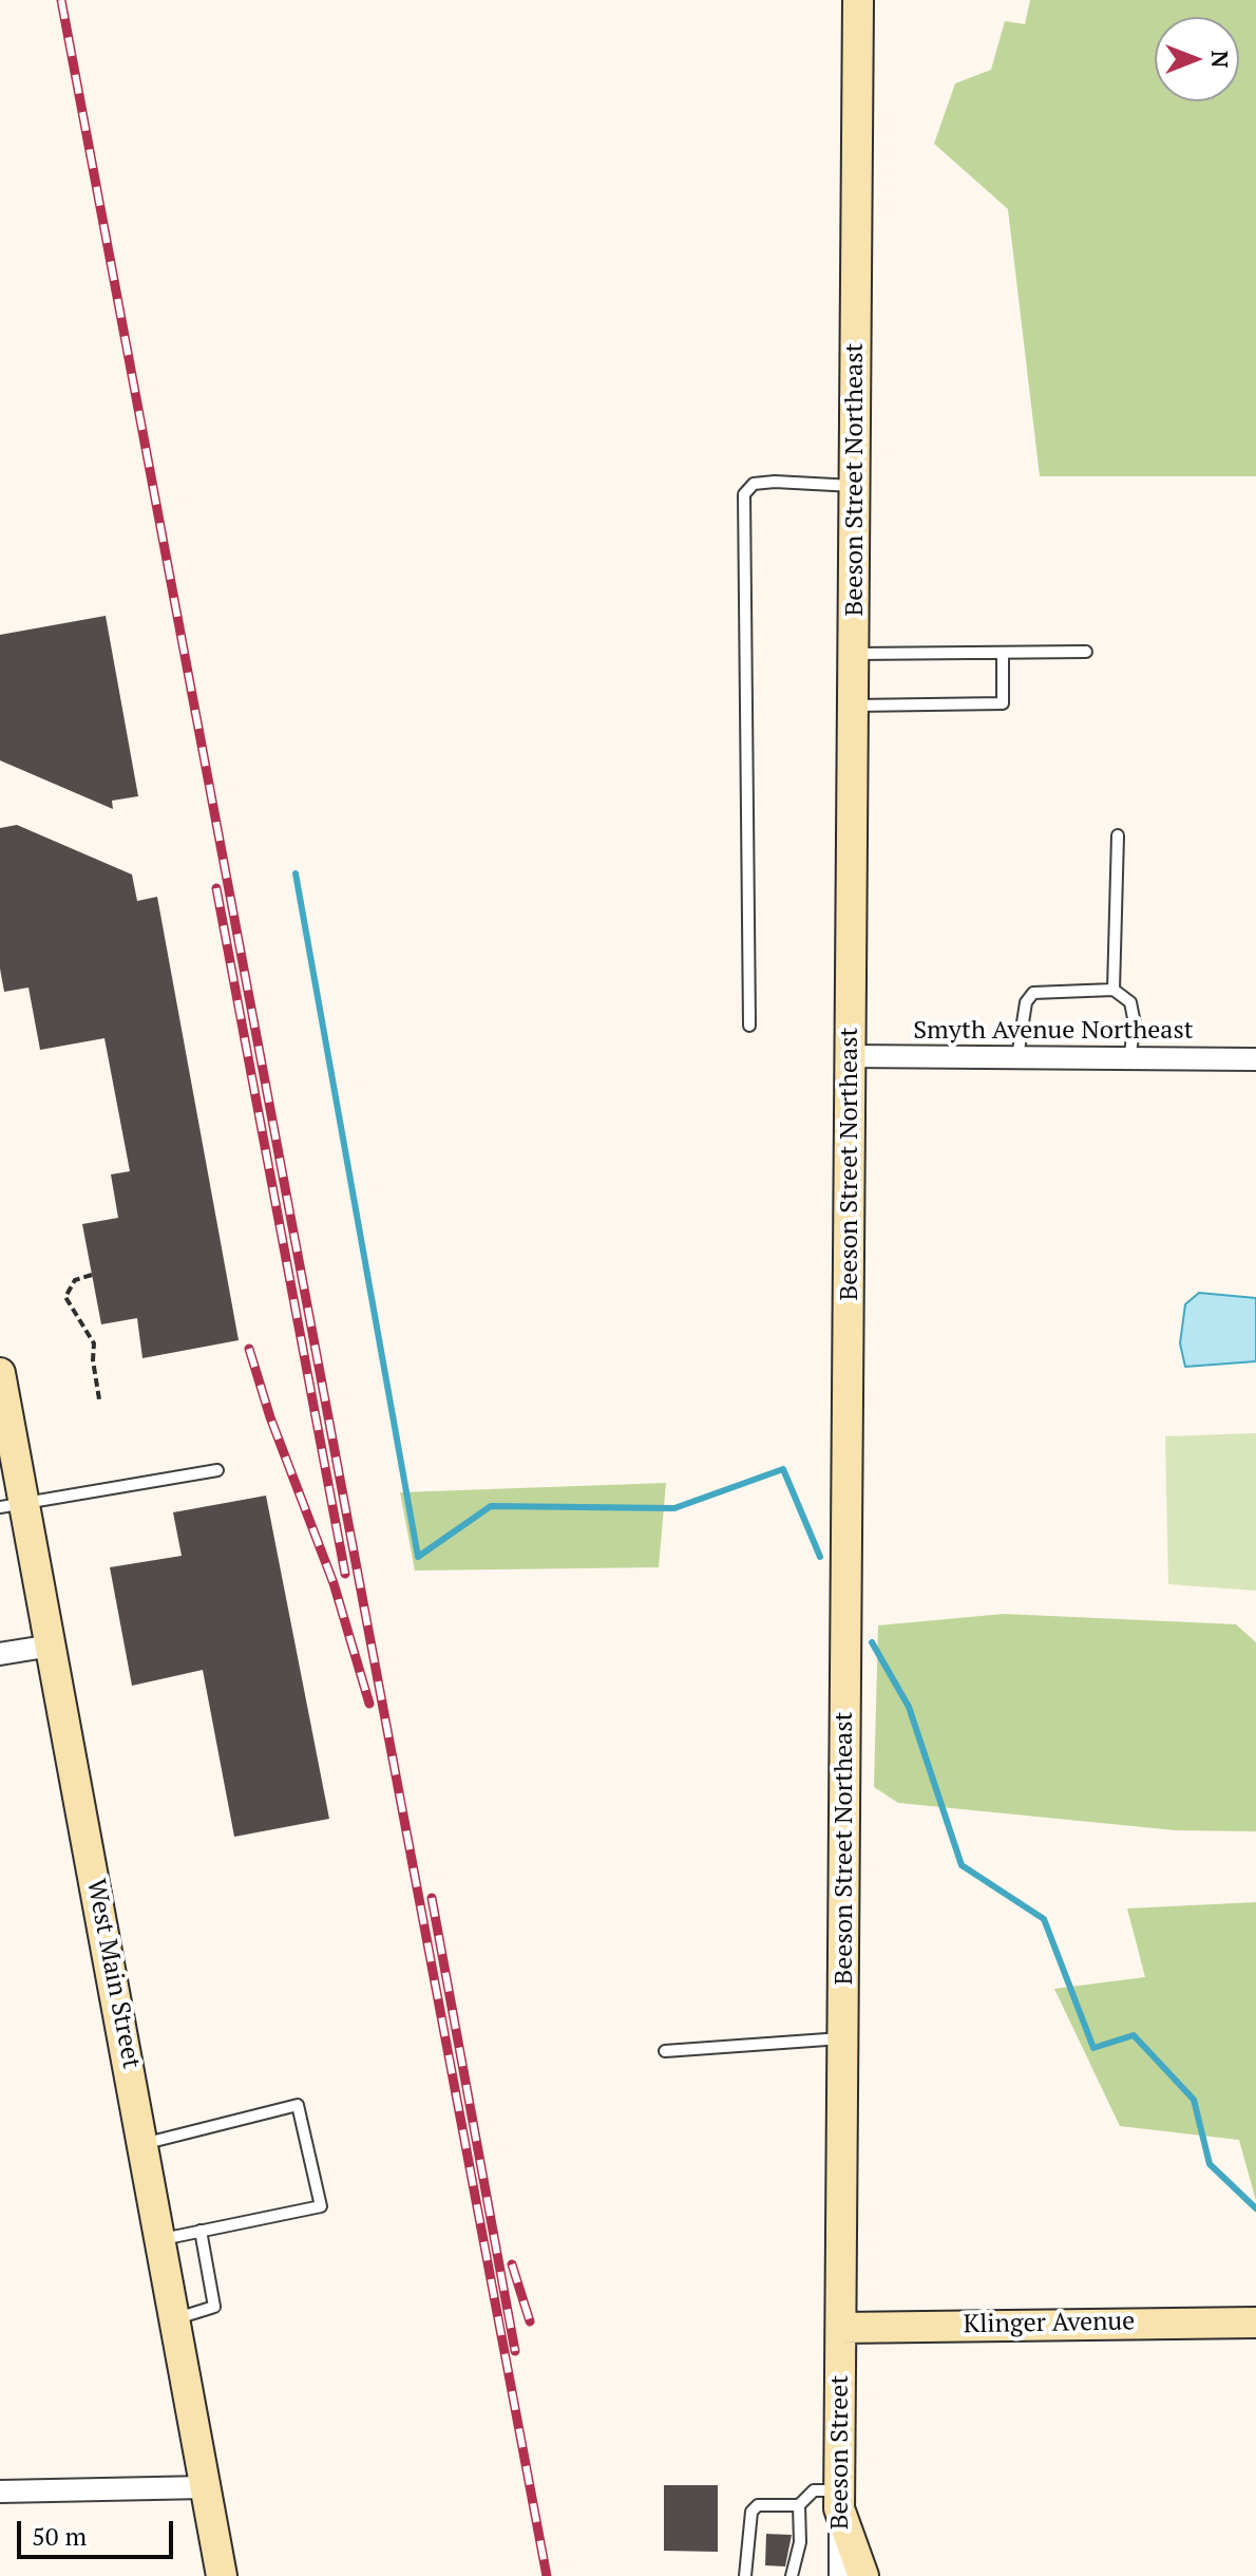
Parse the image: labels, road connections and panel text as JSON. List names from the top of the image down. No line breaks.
{"streets":{"street":["Beeson Street Northeast","Smyth Avenue Northeast","West Main Street","Klinger Avenue","Beeson Street"]},"crossings":[["Beeson Street Northeast","Smyth Avenue Northeast"],["Beeson Street Northeast","Klinger Avenue"],["Beeson Street Northeast","Beeson Street"],["Klinger Avenue","Beeson Street"]],"scale_bar":"50 m","north":"right"}
